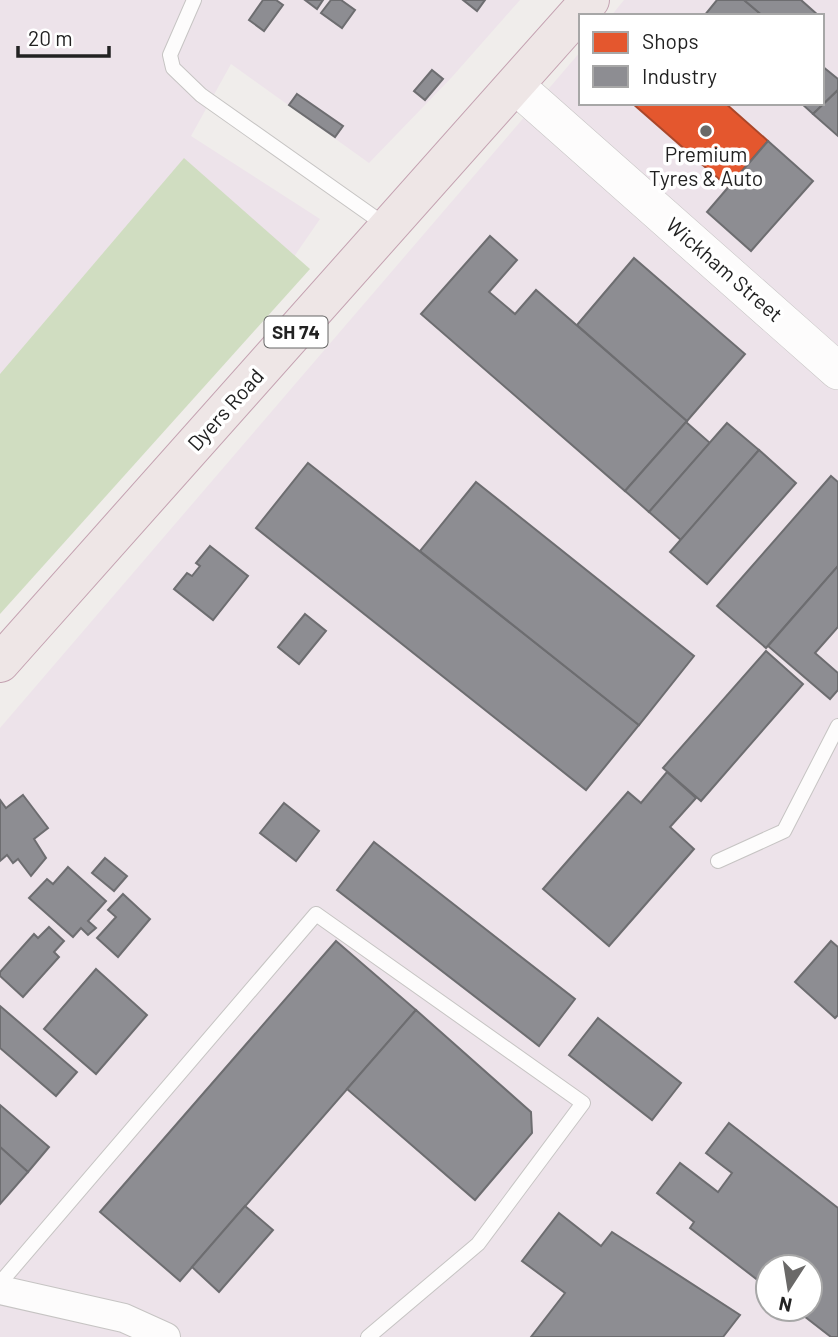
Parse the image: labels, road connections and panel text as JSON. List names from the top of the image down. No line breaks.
{"streets":{"highway":["SH 74","Dyers Road"],"street":["Wickham Street"]},"crossings":[["Wickham Street","Dyers Road"]],"places":["Premium Tyres & Auto"],"legend":["Shops","Industry"],"scale_bar":"20 m","north":"bottom"}
